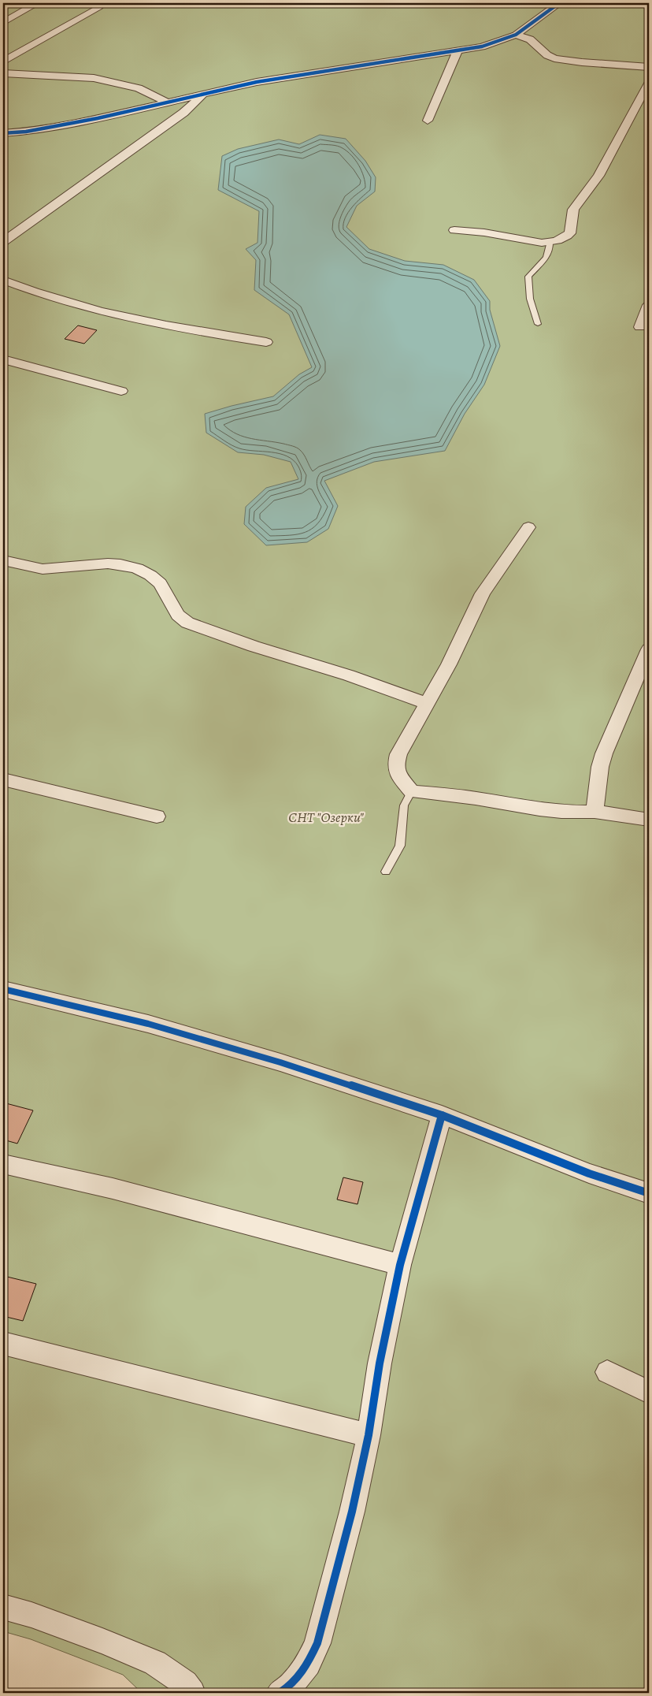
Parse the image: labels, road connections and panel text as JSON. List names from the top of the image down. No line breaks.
{"parks":["СНТ \"Озерки\""]}
